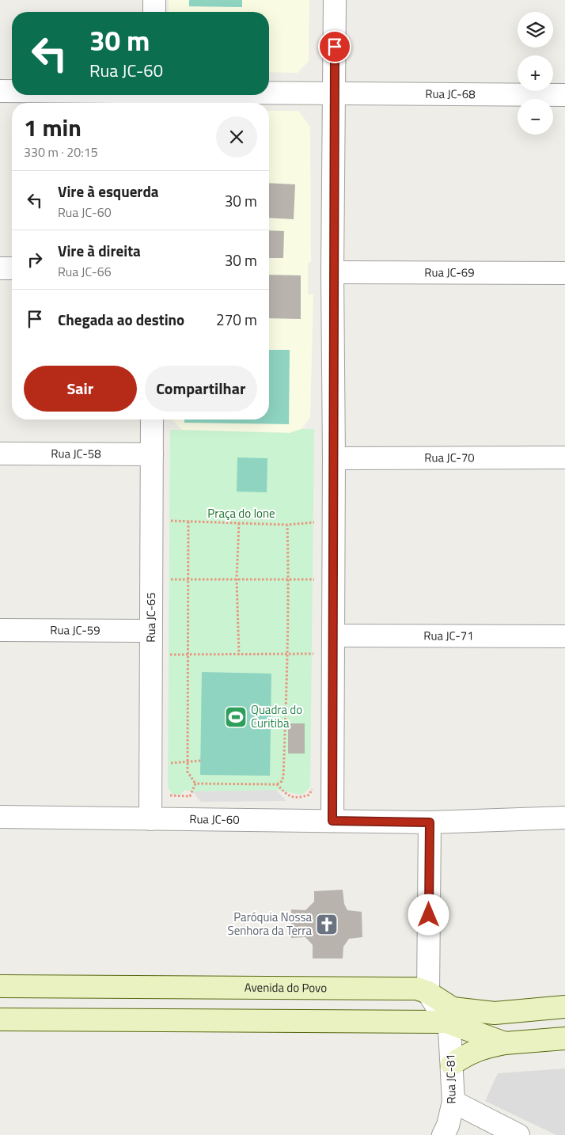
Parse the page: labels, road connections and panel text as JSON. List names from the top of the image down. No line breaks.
{"streets":{"main road":["Avenida do Povo"],"street":["Rua JC-68","Rua JC-69","Rua JC-58","Rua JC-70","Rua JC-65","Rua JC-59","Rua JC-71","Rua JC-60","Rua JC-81"]},"crossings":[["Rua JC-58","Rua JC-65"],["Rua JC-65","Rua JC-59"],["Rua JC-65","Rua JC-60"]],"parks":["Praça do Ione"],"places":{"sports":["Quadra do Curitiba"],"church":["Paróquia Nossa Senhora da Terra"]},"page":{"map_buttons":["+","−"],"turn":["30 m","Rua JC-60"],"heading":["1 min","330 m · 20:15"],"list":[{"name":"Vire à esquerda","note":"Rua JC-60","value":"30 m"},{"name":"Vire à direita","note":"Rua JC-66","value":"30 m"},{"name":"Chegada ao destino","value":"270 m"}],"buttons":["Sair","Compartilhar"]}}
